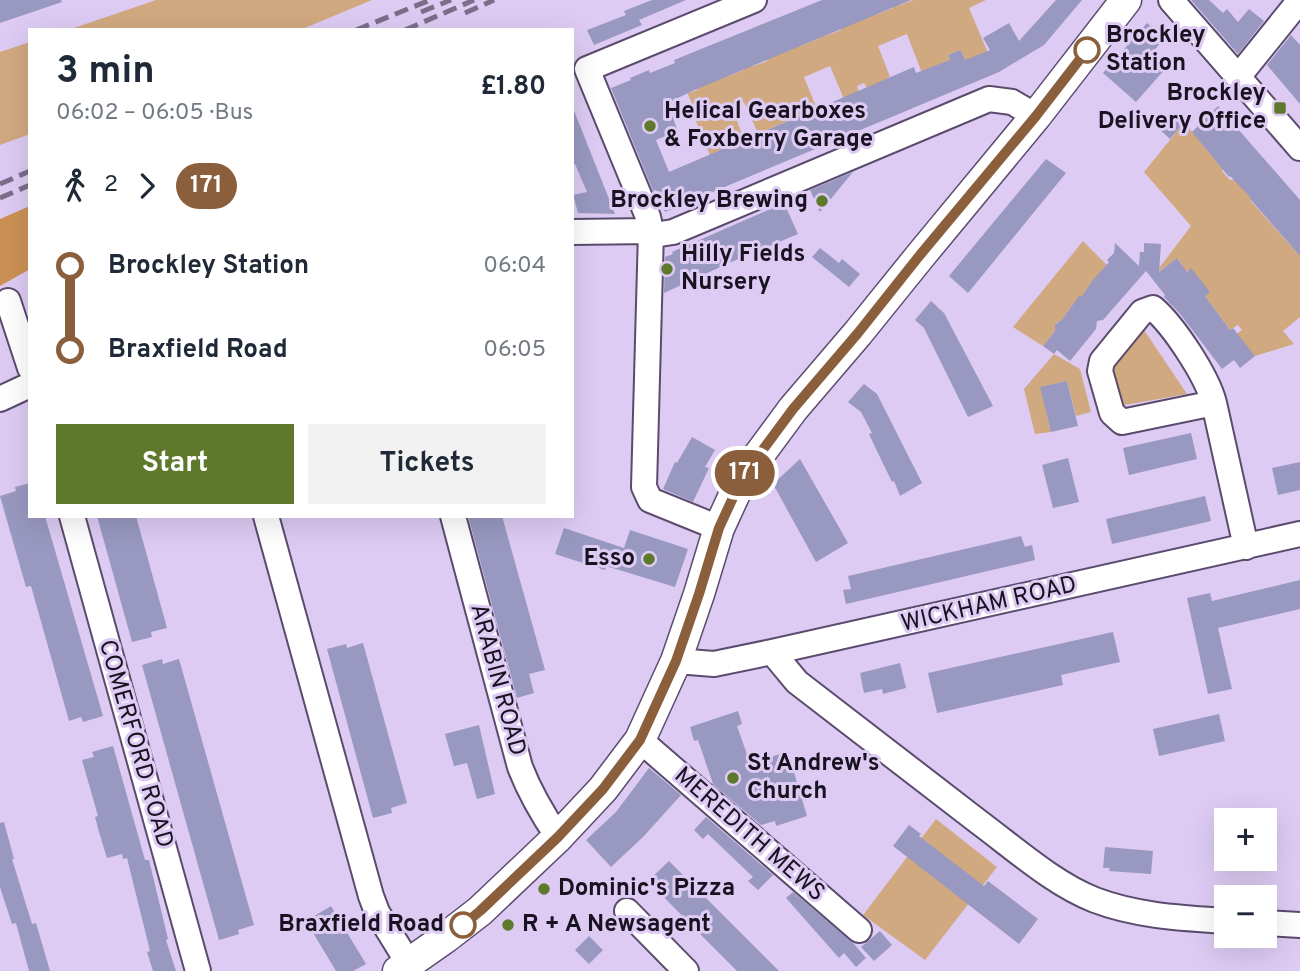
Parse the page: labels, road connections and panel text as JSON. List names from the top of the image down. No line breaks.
{"streets":{"street":["WICKHAM ROAD","ARABIN ROAD","COMERFORD ROAD","MEREDITH MEWS"]},"places":{"other":["Brockley Station","Helical Gearboxes & Foxberry Garage","Brockley Brewing","Hilly Fields Nursery","Esso","St Andrew's Church","Dominic's Pizza","Braxfield Road","R + A Newsagent"],"transit":["Brockley Delivery Office"]},"lines":["bus line 171"],"page":{"on_map":"171","heading":["3 min","06:02 – 06:05 · Bus","£1.80"],"legs":["2","171"],"list":[{"name":"Brockley Station","value":"06:04"},{"name":"Braxfield Road","value":"06:05"}],"buttons":["Start","Tickets"],"map_buttons":["+","−"]}}
